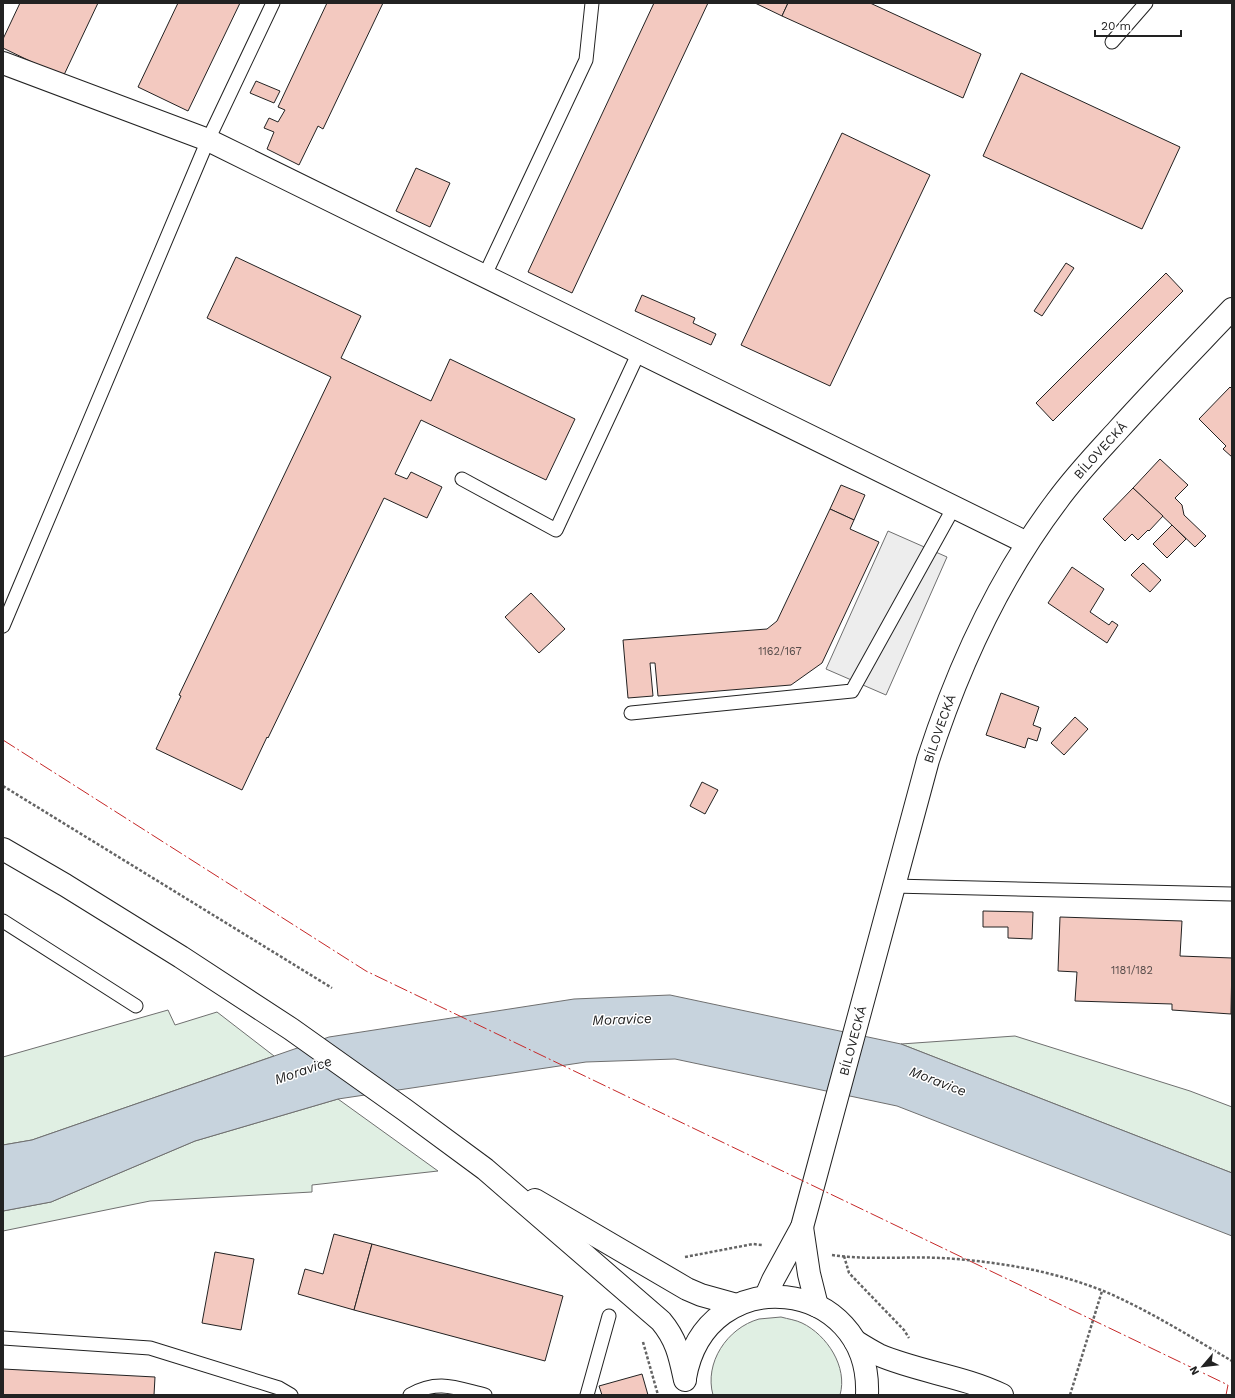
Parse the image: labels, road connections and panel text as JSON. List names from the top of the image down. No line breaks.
{"streets":{"main road":["BÍLOVECKÁ"]},"water":["Moravice"],"house_numbers":["1162/167","1181/182"],"scale_bar":"20 m","north":"bottom left"}
